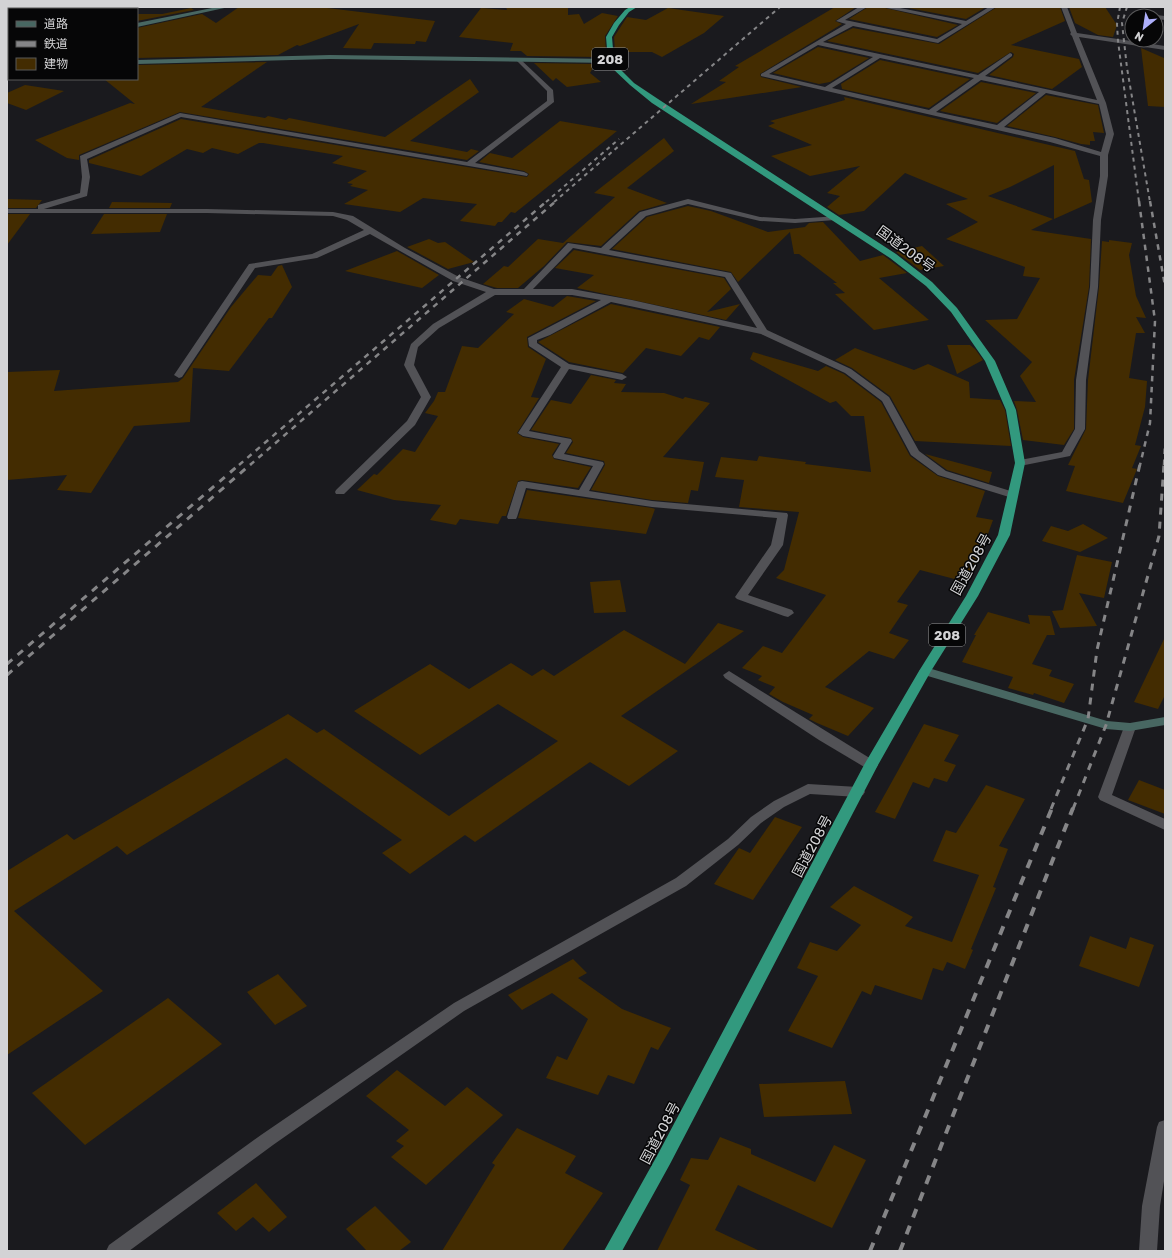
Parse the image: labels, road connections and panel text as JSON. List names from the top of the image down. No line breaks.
{"streets":{"highway":["208","国道208号"]},"crossings":[["208","国道208号"]],"legend":["道路","鉄道","建物"],"north":"bottom left"}
